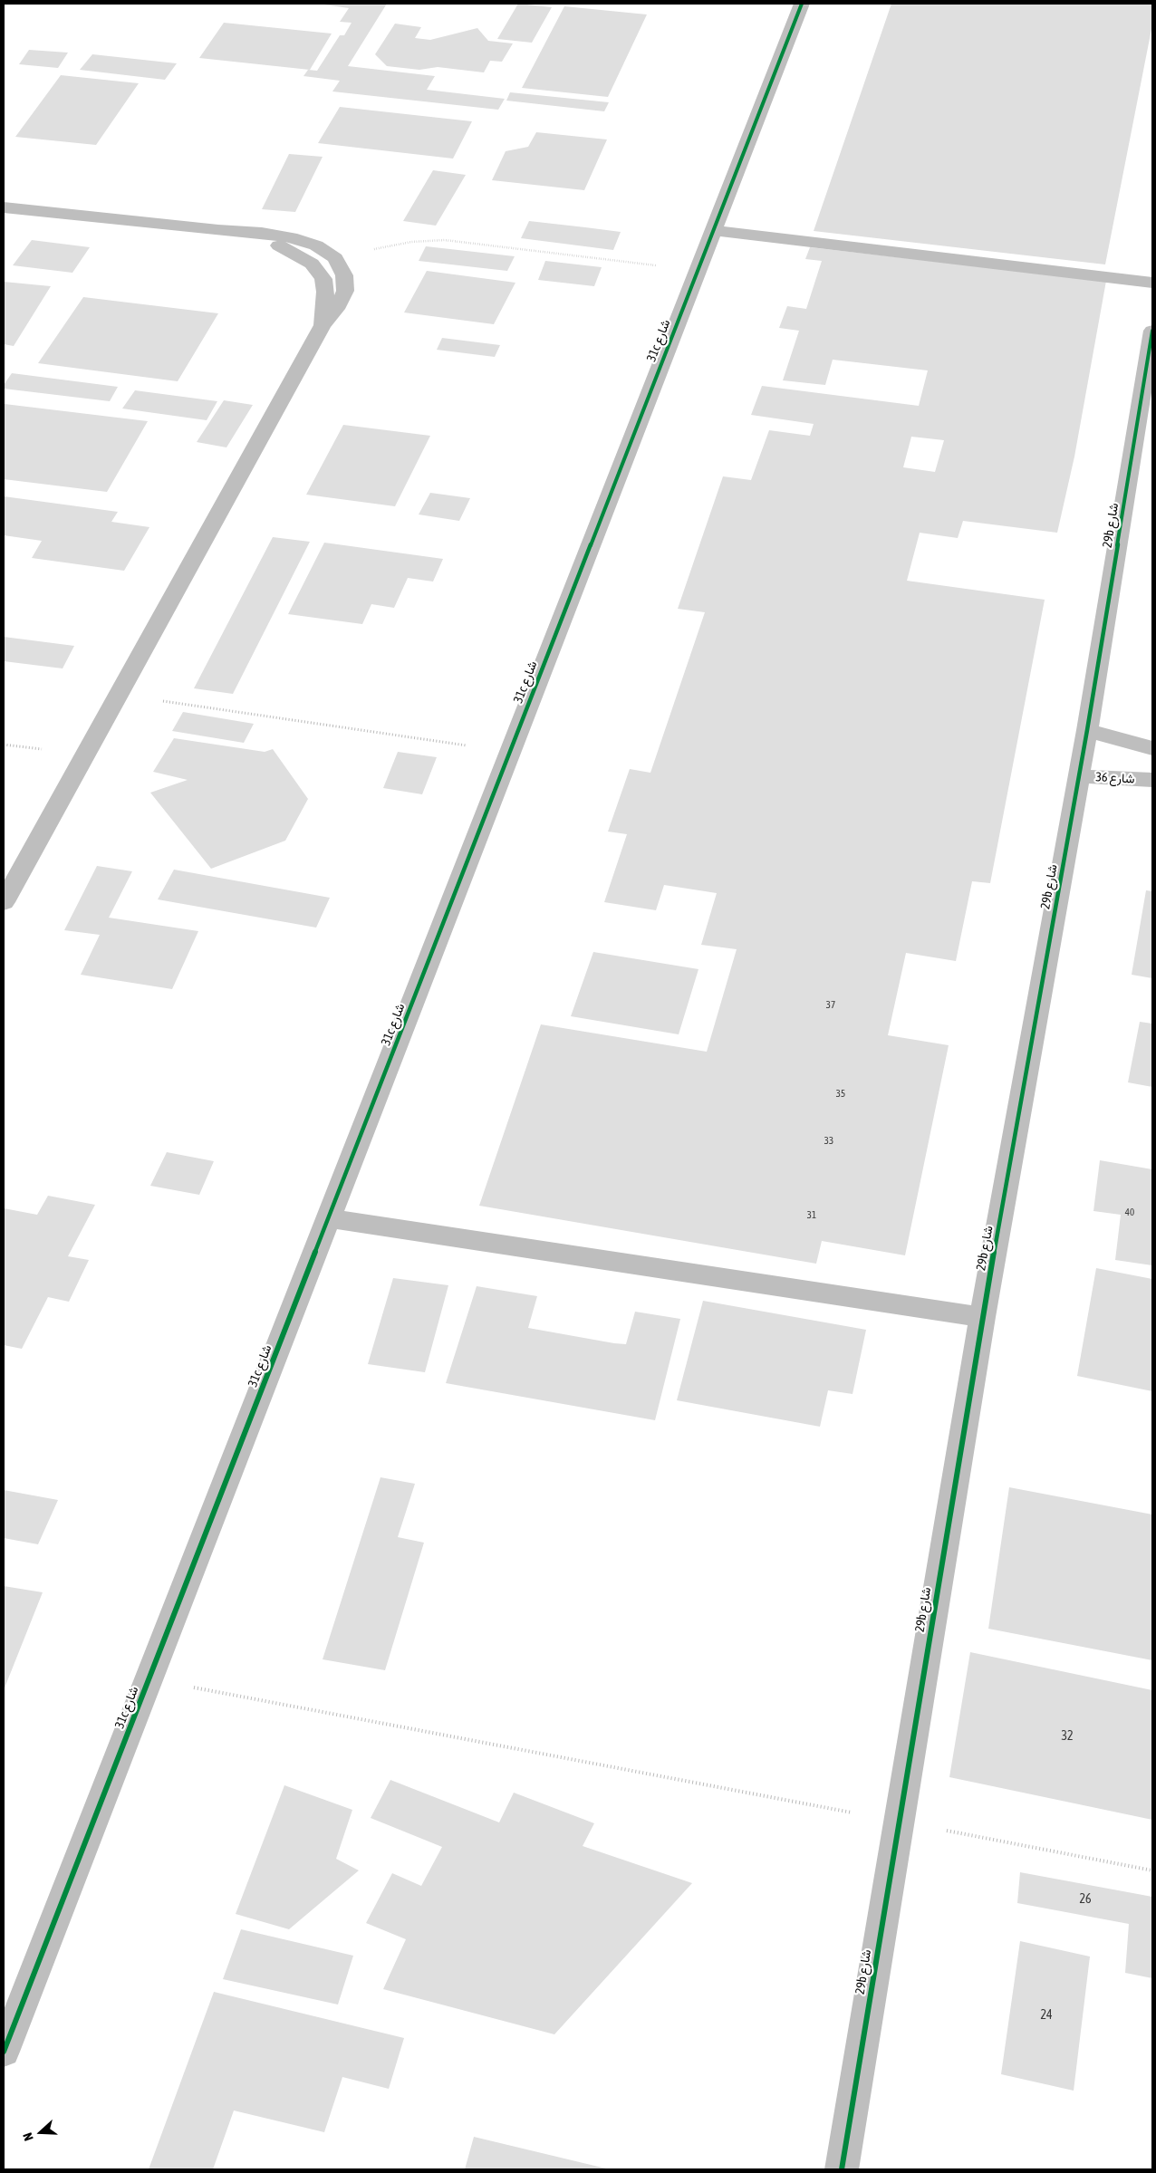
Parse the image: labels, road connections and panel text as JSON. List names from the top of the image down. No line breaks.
{"streets":{"street":["31c شارع","29b شارع","شارع 36"]},"crossings":[["29b شارع","شارع 36"]],"house_numbers":["37","35","33","40","31","32","26","24"],"north":"left"}
